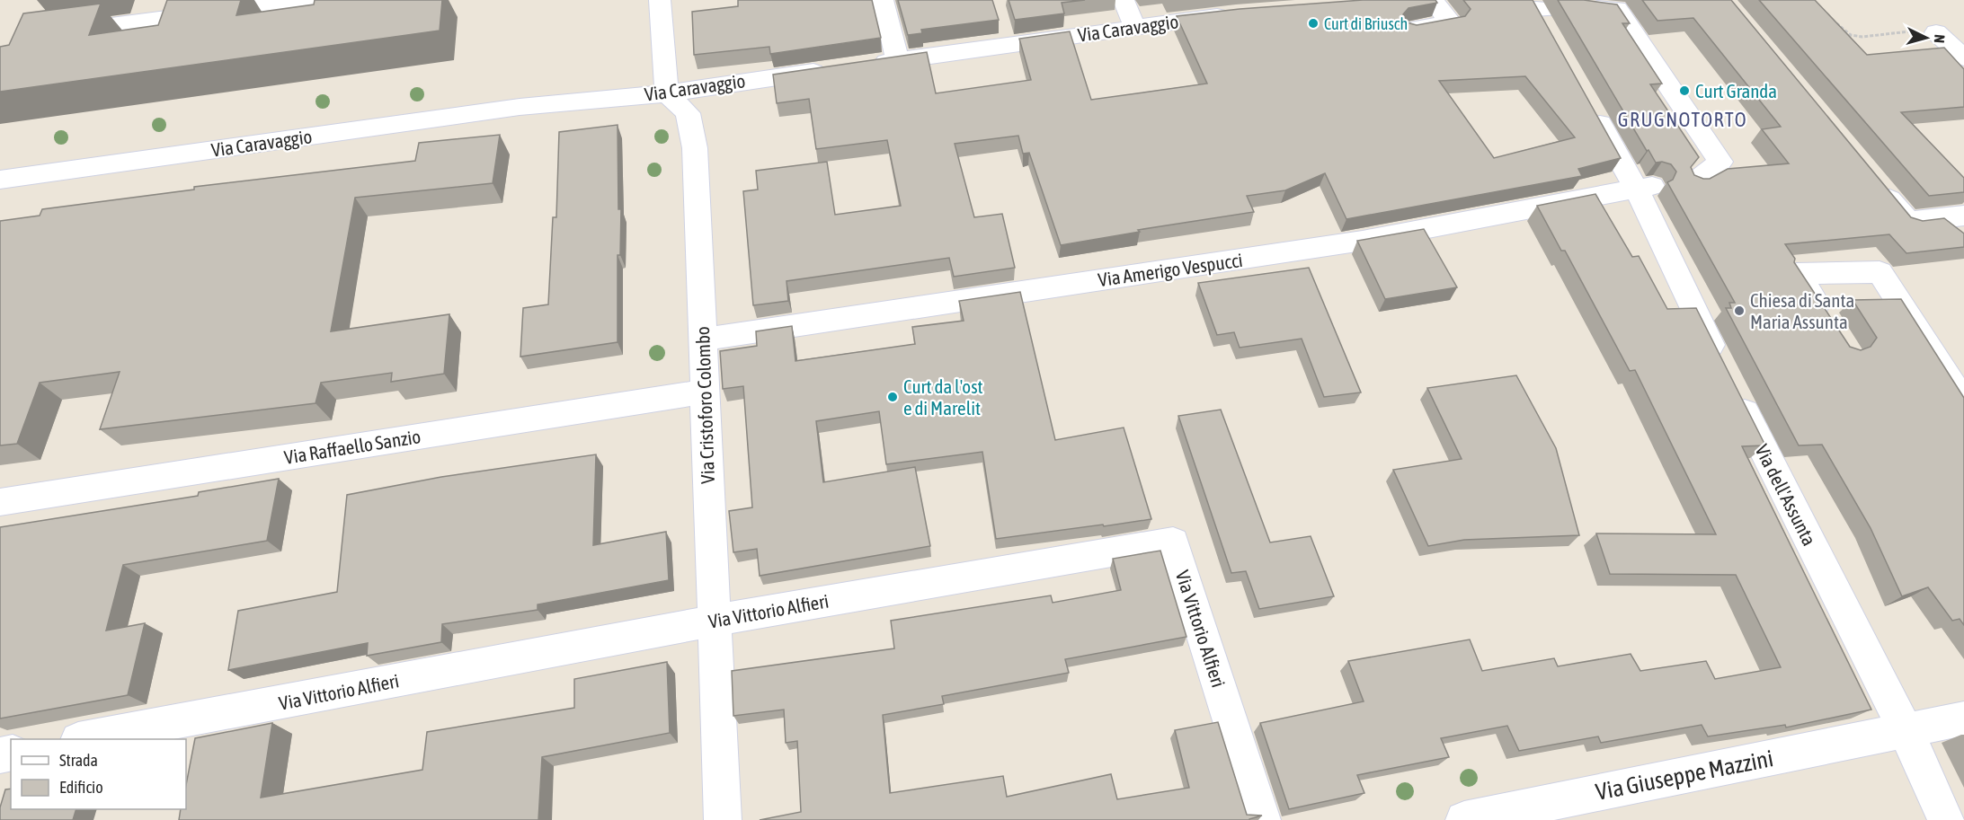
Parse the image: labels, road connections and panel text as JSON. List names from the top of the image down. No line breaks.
{"streets":{"street":["Via Caravaggio","Via Amerigo Vespucci","Via Cristoforo Colombo","Via Raffaello Sanzio","Via dell'Assunta","Via Vittorio Alfieri","Via Giuseppe Mazzini"]},"crossings":[["Via Caravaggio","Via Cristoforo Colombo"],["Via Amerigo Vespucci","Via Cristoforo Colombo"],["Via Amerigo Vespucci","Via dell'Assunta"],["Via Cristoforo Colombo","Via Raffaello Sanzio"],["Via Cristoforo Colombo","Via Vittorio Alfieri"],["Via dell'Assunta","Via Giuseppe Mazzini"]],"districts":["GRUGNOTORTO"],"places":["Curt di Briusch","Curt Granda","Chiesa di Santa Maria Assunta","Curt da l'ost e di Marelit"],"legend":["Strada","Edificio"],"north":"right"}
